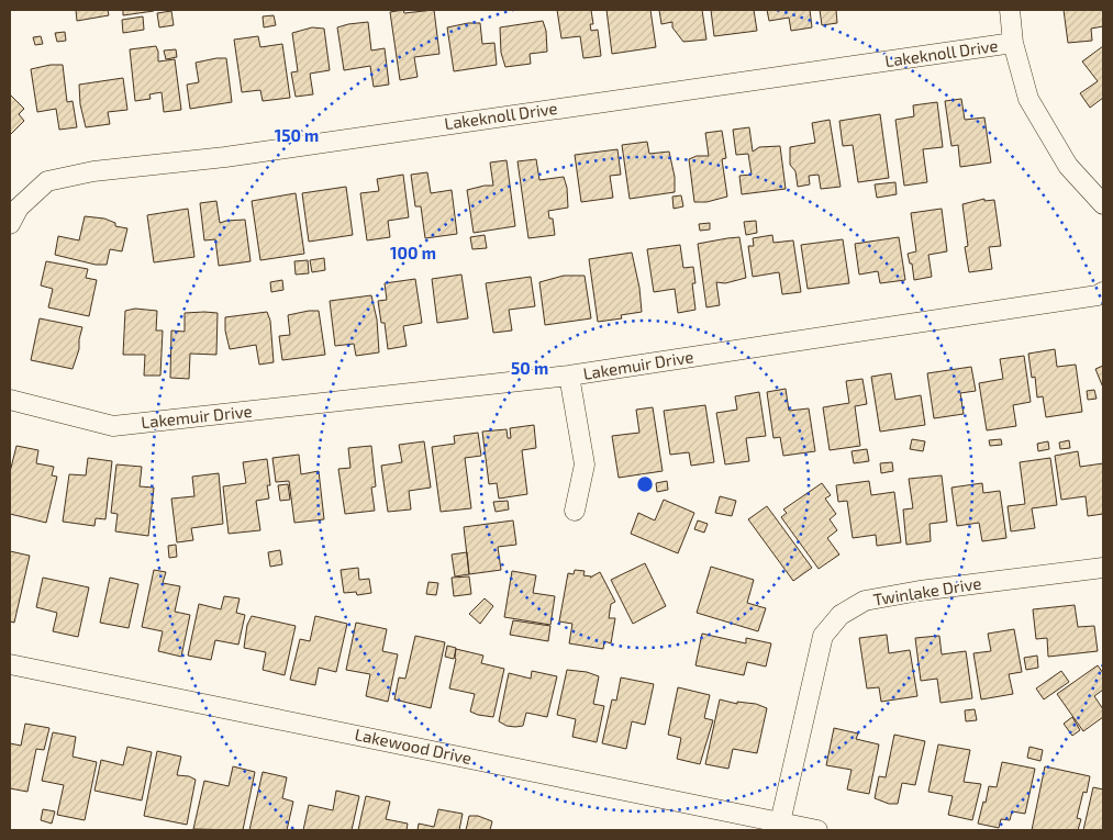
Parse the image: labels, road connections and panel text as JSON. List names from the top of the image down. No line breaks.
{"streets":{"street":["Lakeknoll Drive","Lakemuir Drive","Twinlake Drive","Lakewood Drive"]},"crossings":[["Twinlake Drive","Lakewood Drive"]],"rings":["150 m","100 m","50 m"]}
